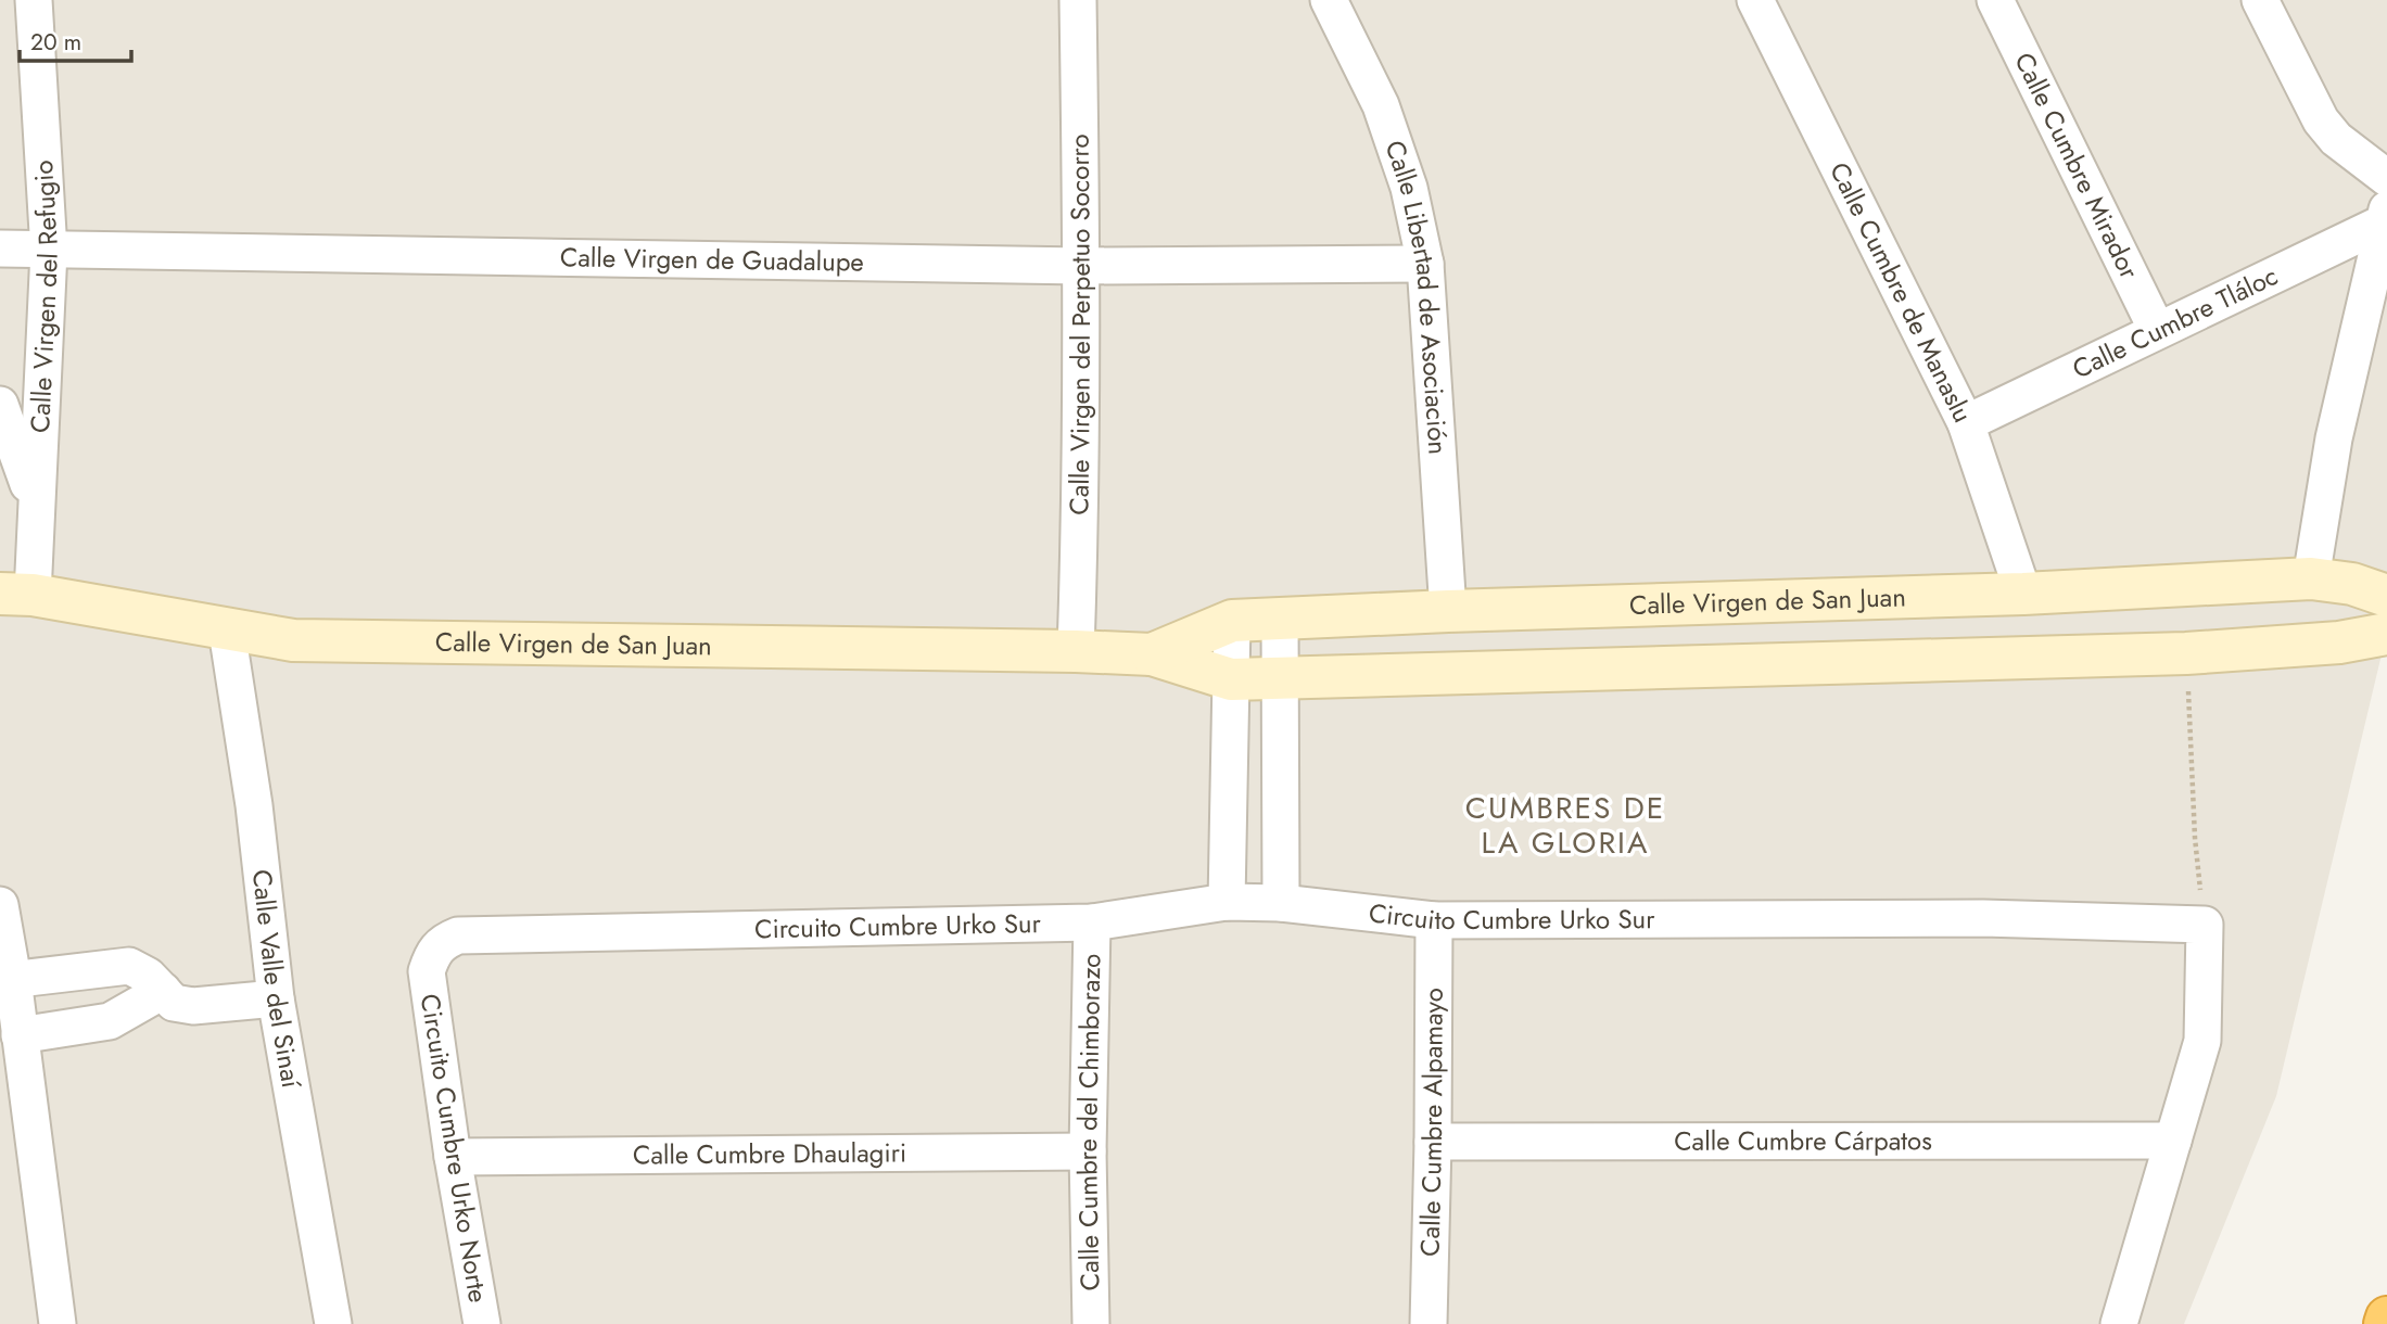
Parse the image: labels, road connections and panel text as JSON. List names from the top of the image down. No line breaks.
{"streets":{"street":["Calle Cumbre Mirador","Calle Virgen de Guadalupe","Calle Cumbre de Manaslu","Calle Virgen del Refugio","Calle Libertad de Asociación","Calle Cumbre Tláloc","Calle Virgen del Perpetuo Socorro","Calle Virgen de San Juan","Circuito Cumbre Urko Sur","Calle Valle del Sinaí","Calle Cumbre Alpamayo","Calle Cumbre del Chimborazo","Calle Cumbre Cárpatos","Circuito Cumbre Urko Norte","Calle Cumbre Dhaulagiri"]},"crossings":[["Calle Cumbre Mirador","Calle Cumbre Tláloc"],["Calle Virgen de Guadalupe","Calle Virgen del Refugio"],["Calle Virgen de Guadalupe","Calle Libertad de Asociación"],["Calle Virgen de Guadalupe","Calle Virgen del Perpetuo Socorro"],["Calle Cumbre de Manaslu","Calle Cumbre Tláloc"],["Calle Cumbre de Manaslu","Calle Virgen de San Juan"],["Calle Virgen del Refugio","Calle Virgen de San Juan"],["Calle Libertad de Asociación","Calle Virgen de San Juan"],["Calle Virgen del Perpetuo Socorro","Calle Virgen de San Juan"],["Calle Virgen de San Juan","Calle Valle del Sinaí"],["Circuito Cumbre Urko Sur","Calle Cumbre Alpamayo"],["Circuito Cumbre Urko Sur","Calle Cumbre del Chimborazo"],["Circuito Cumbre Urko Sur","Circuito Cumbre Urko Norte"],["Calle Cumbre Alpamayo","Calle Cumbre Cárpatos"],["Calle Cumbre del Chimborazo","Calle Cumbre Dhaulagiri"],["Circuito Cumbre Urko Norte","Calle Cumbre Dhaulagiri"]],"districts":["CUMBRES DE LA GLORIA"],"scale_bar":"20 m"}
